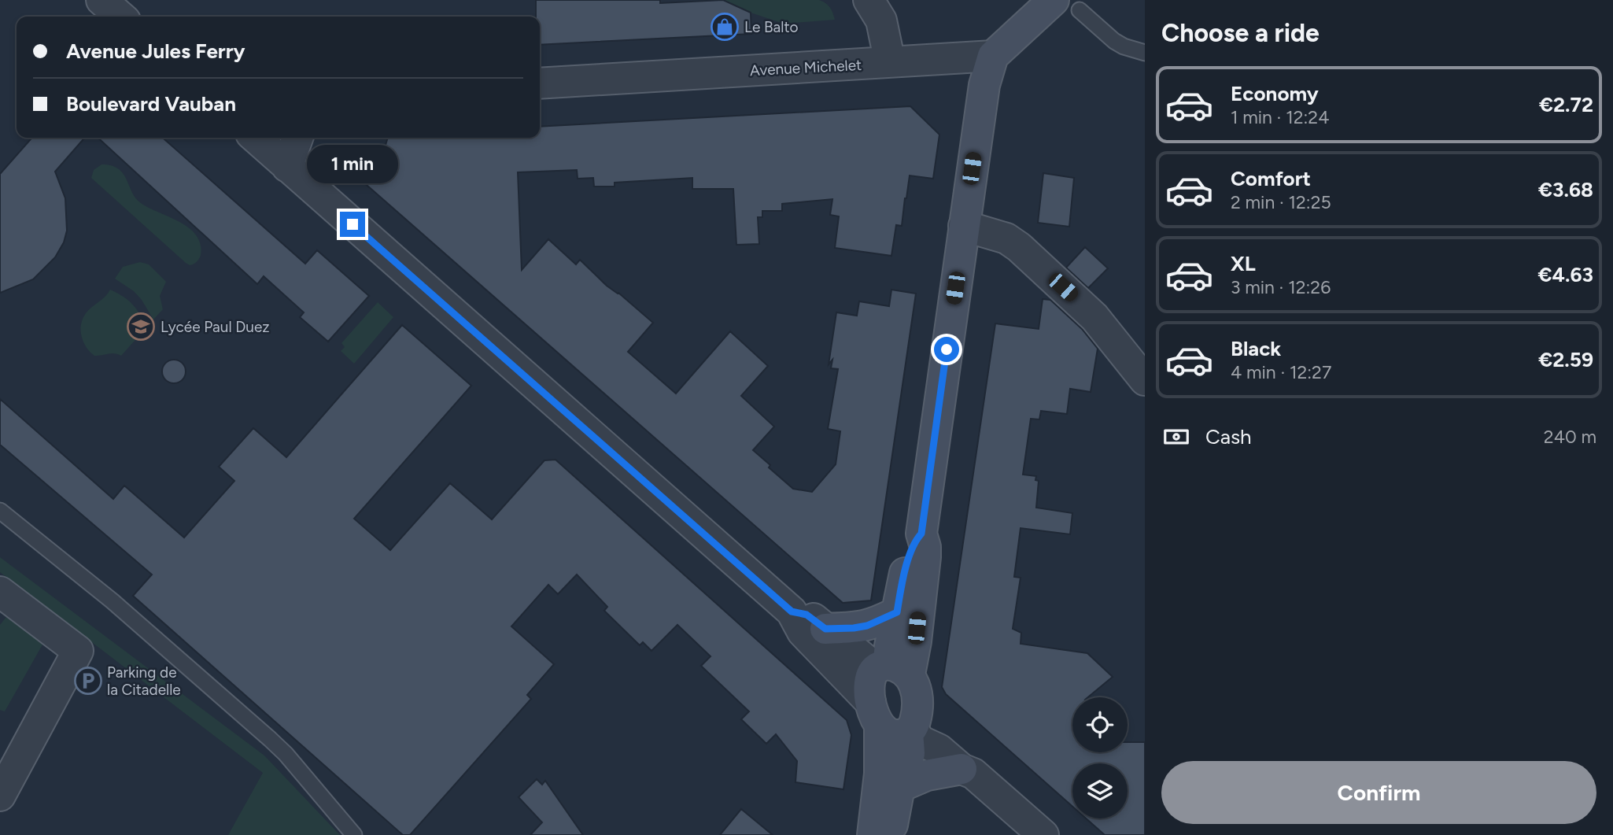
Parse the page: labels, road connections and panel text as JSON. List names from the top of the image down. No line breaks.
{"streets":{"street":["Avenue Michelet"]},"places":{"shop":["Le Balto"],"school or university":["Lycée Paul Duez"],"parking":["Parking de la Citadelle"]},"page":{"heading":"Choose a ride","banner":["Avenue Jules Ferry","Boulevard Vauban"],"list":[{"name":"Economy","note":"1 min · 12:24","value":"€2.72"},{"name":"Comfort","note":"2 min · 12:25","value":"€3.68"},{"name":"XL","note":"3 min · 12:26","value":"€4.63"},{"name":"Black","note":"4 min · 12:27","value":"€2.59"}],"bubble":"1 min","pay":["Cash","240 m"],"buttons":"Confirm"}}
